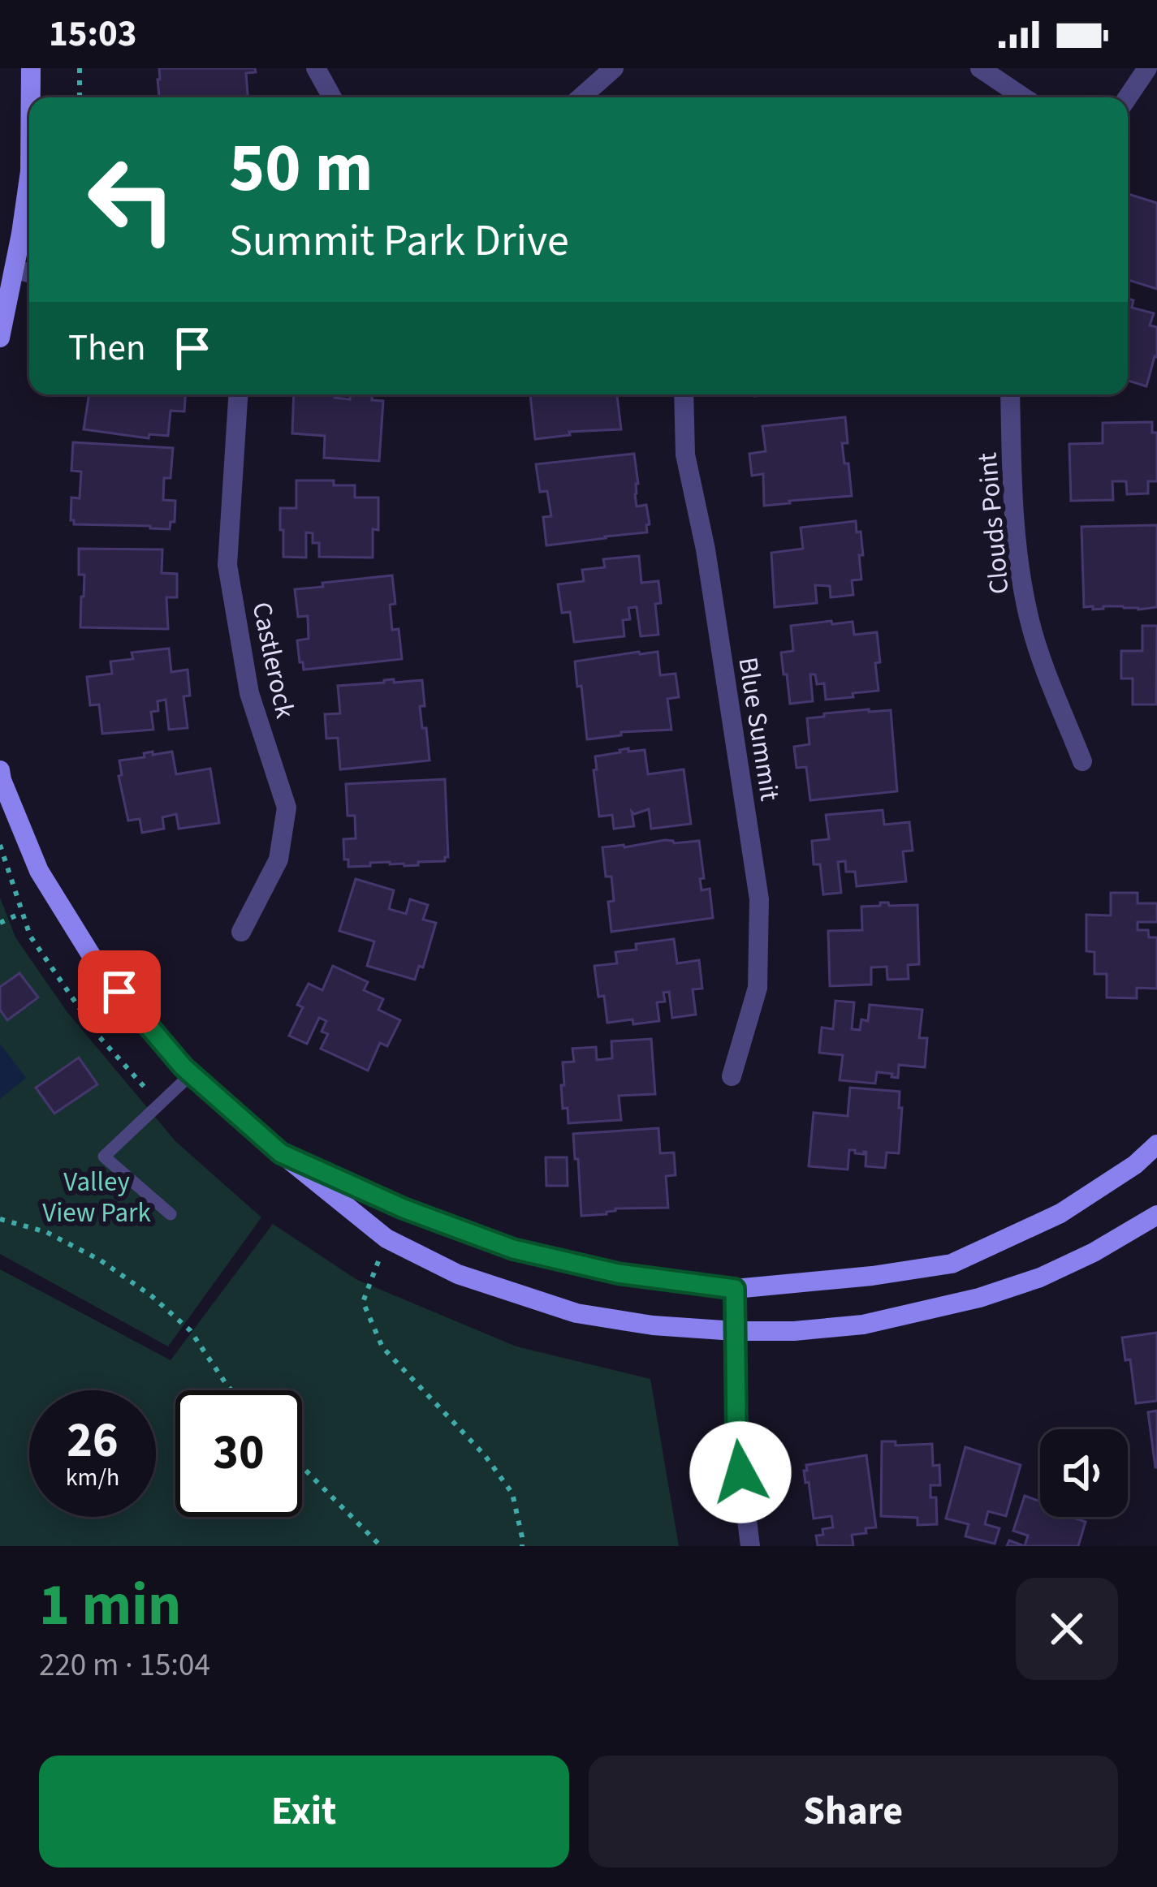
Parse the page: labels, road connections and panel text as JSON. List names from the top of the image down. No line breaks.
{"streets":{"street":["Clouds Point","Castlerock","Blue Summit"]},"parks":["Valley View Park"],"page":{"status":"15:03","turn":["50 m","Summit Park Drive"],"then":"Then","speed":"26 km/h","limit":"30","heading":["1 min","220 m · 15:04"],"buttons":["Exit","Share"]}}
